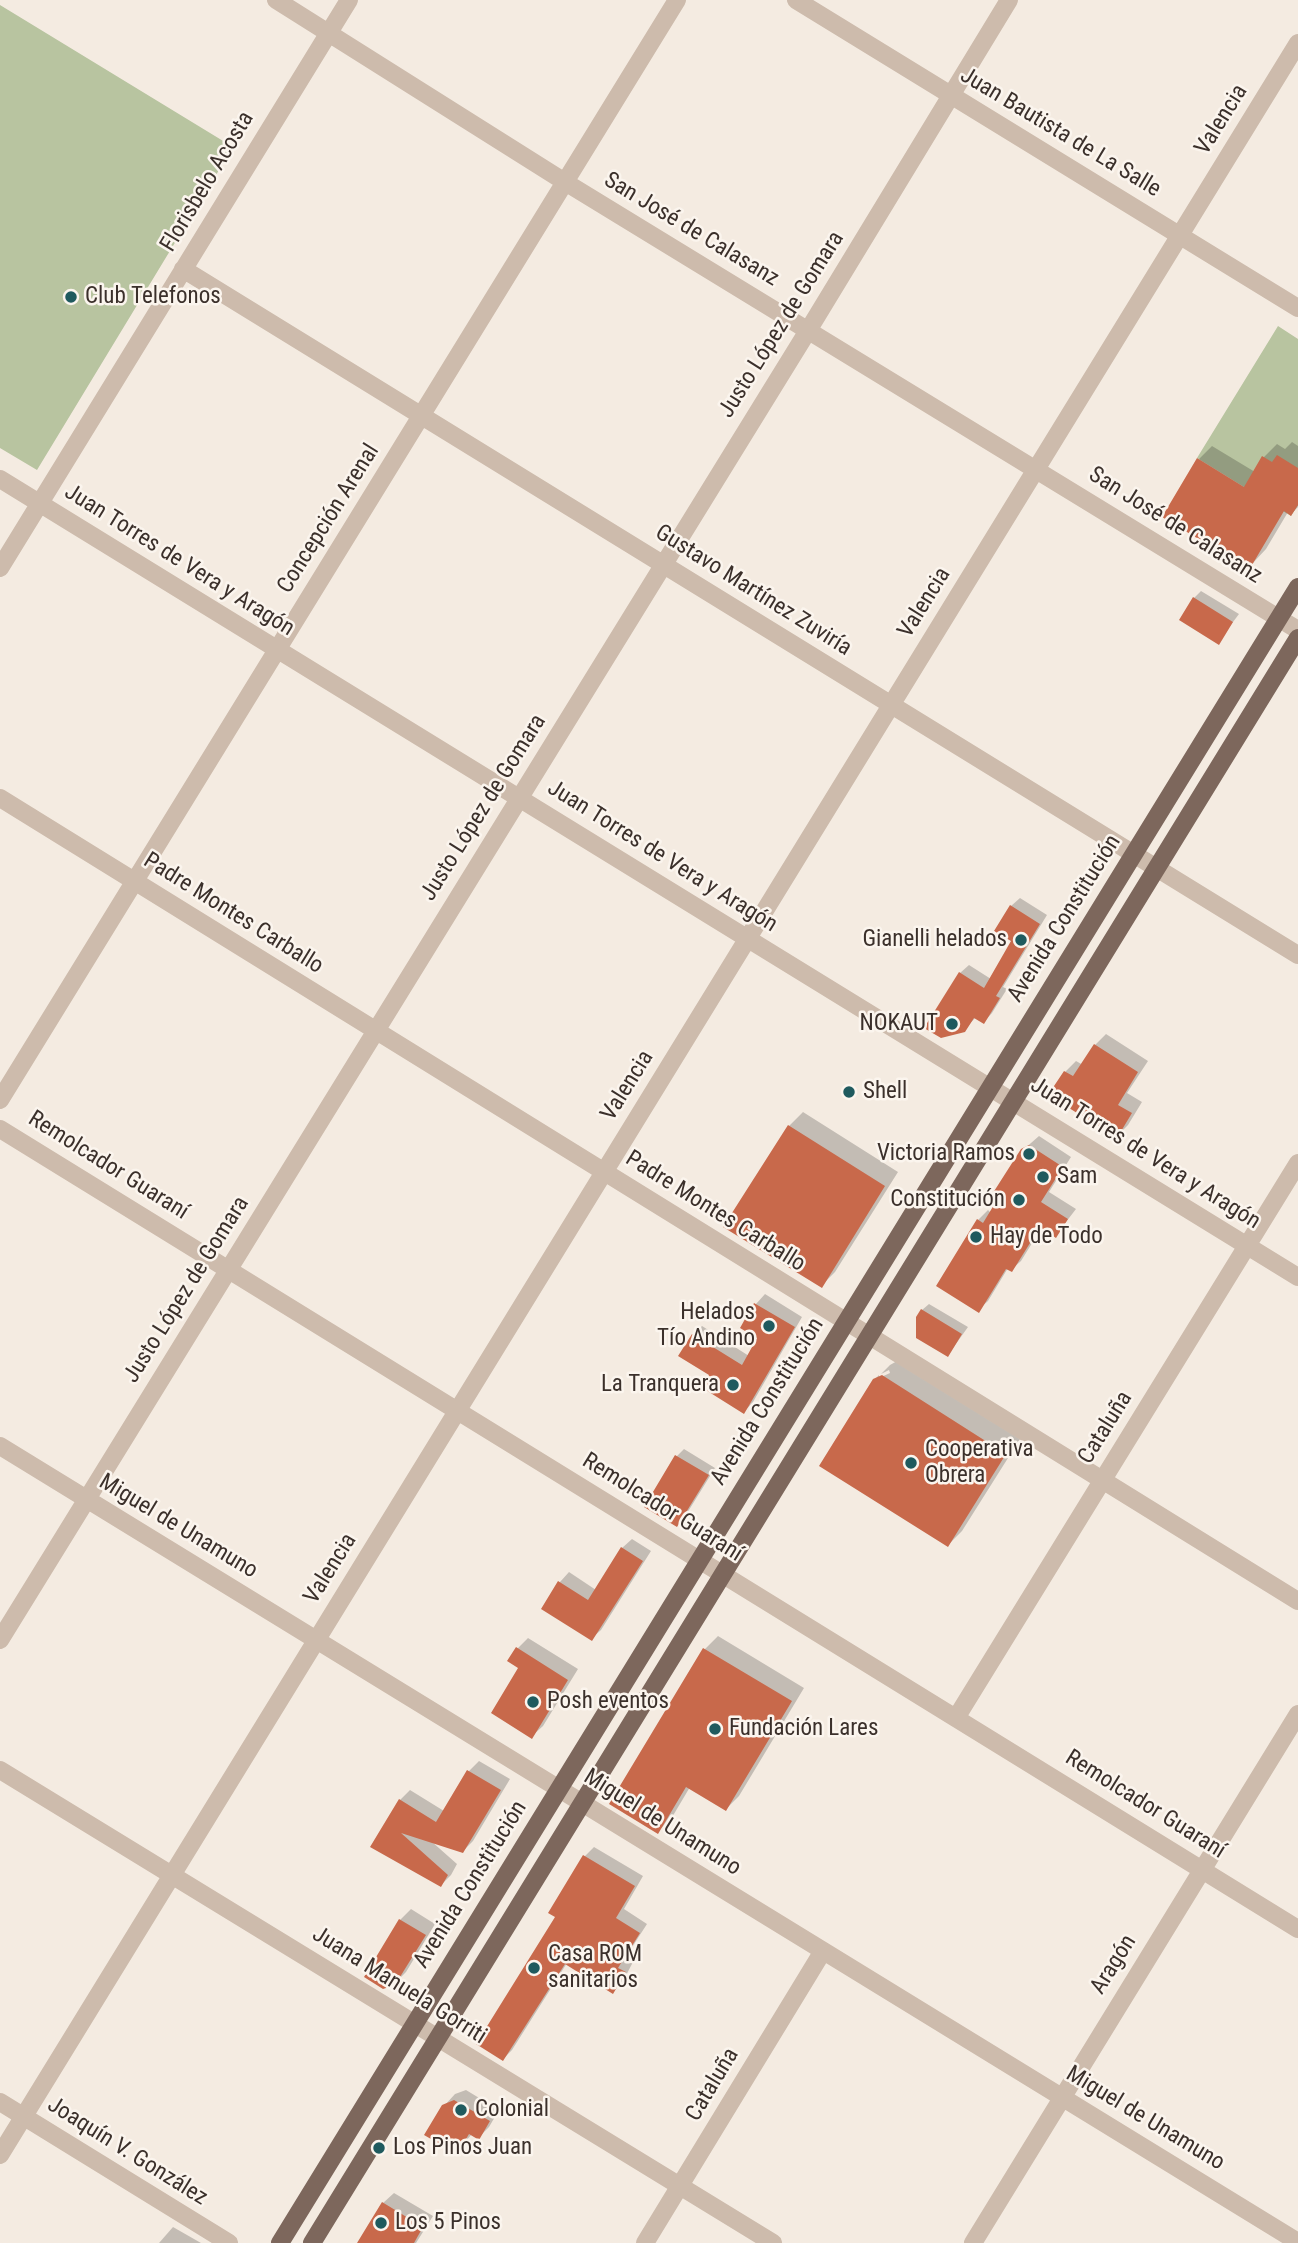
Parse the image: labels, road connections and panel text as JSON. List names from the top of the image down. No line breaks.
{"streets":{"main road":["Avenida Constitución"],"street":["Valencia","Juan Bautista de La Salle","Florisbelo Acosta","San José de Calasanz","Justo López de Gomara","Concepción Arenal","Juan Torres de Vera y Aragón","Gustavo Martínez Zuviría","Padre Montes Carballo","Remolcador Guaraní","Cataluña","Miguel de Unamuno","Aragón","Juana Manuela Gorriti","Joaquín V. González"]},"crossings":[["Valencia","Juan Bautista de La Salle"],["Valencia","San José de Calasanz"],["Valencia","Juan Torres de Vera y Aragón"],["Valencia","Gustavo Martínez Zuviría"],["Valencia","Padre Montes Carballo"],["Valencia","Remolcador Guaraní"],["Valencia","Miguel de Unamuno"],["Valencia","Juana Manuela Gorriti"],["Valencia","Joaquín V. González"],["Juan Bautista de La Salle","Justo López de Gomara"],["Florisbelo Acosta","San José de Calasanz"],["Florisbelo Acosta","Juan Torres de Vera y Aragón"],["Florisbelo Acosta","Gustavo Martínez Zuviría"],["San José de Calasanz","Justo López de Gomara"],["San José de Calasanz","Concepción Arenal"],["San José de Calasanz","Avenida Constitución"],["Justo López de Gomara","Juan Torres de Vera y Aragón"],["Justo López de Gomara","Gustavo Martínez Zuviría"],["Justo López de Gomara","Padre Montes Carballo"],["Justo López de Gomara","Remolcador Guaraní"],["Justo López de Gomara","Miguel de Unamuno"],["Concepción Arenal","Juan Torres de Vera y Aragón"],["Concepción Arenal","Gustavo Martínez Zuviría"],["Concepción Arenal","Padre Montes Carballo"],["Juan Torres de Vera y Aragón","Avenida Constitución"],["Juan Torres de Vera y Aragón","Cataluña"],["Gustavo Martínez Zuviría","Avenida Constitución"],["Padre Montes Carballo","Avenida Constitución"],["Padre Montes Carballo","Cataluña"],["Avenida Constitución","Remolcador Guaraní"],["Avenida Constitución","Miguel de Unamuno"],["Avenida Constitución","Juana Manuela Gorriti"],["Remolcador Guaraní","Cataluña"],["Remolcador Guaraní","Aragón"],["Cataluña","Miguel de Unamuno"],["Cataluña","Juana Manuela Gorriti"],["Miguel de Unamuno","Aragón"]],"places":["Club Telefonos","Gianelli helados","NOKAUT","Shell","Victoria Ramos","Sam","Constitución","Hay de Todo","Helados Tío Andino","La Tranquera","Cooperativa Obrera","Posh eventos","Fundación Lares","Casa ROM sanitarios","Colonial","Los Pinos Juan","Los 5 Pinos"]}
